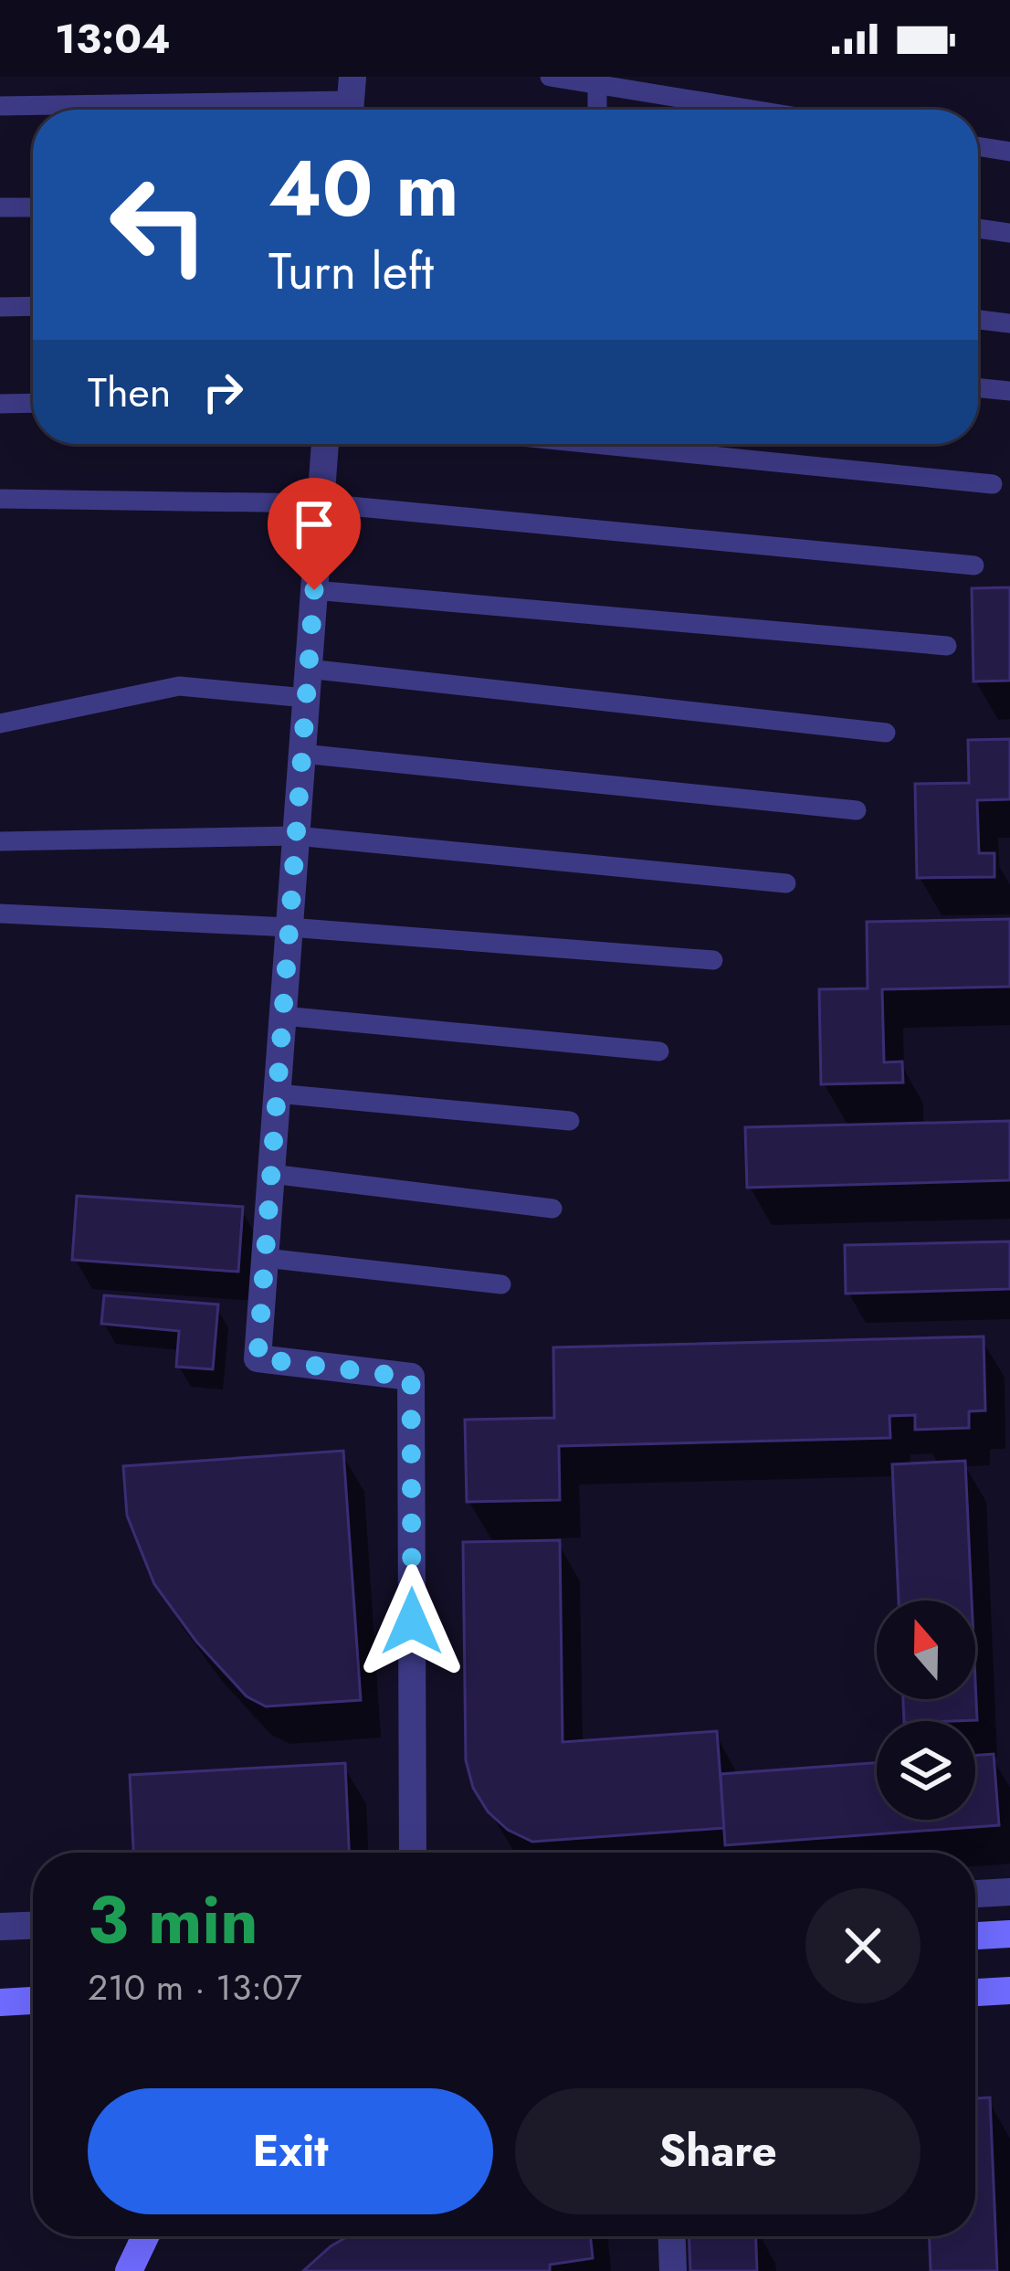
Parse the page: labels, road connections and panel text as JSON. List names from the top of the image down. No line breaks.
{"north":"top","page":{"status":"13:04","turn":["40 m","Turn left"],"then":"Then","heading":["3 min","210 m · 13:07"],"buttons":["Exit","Share"]}}
